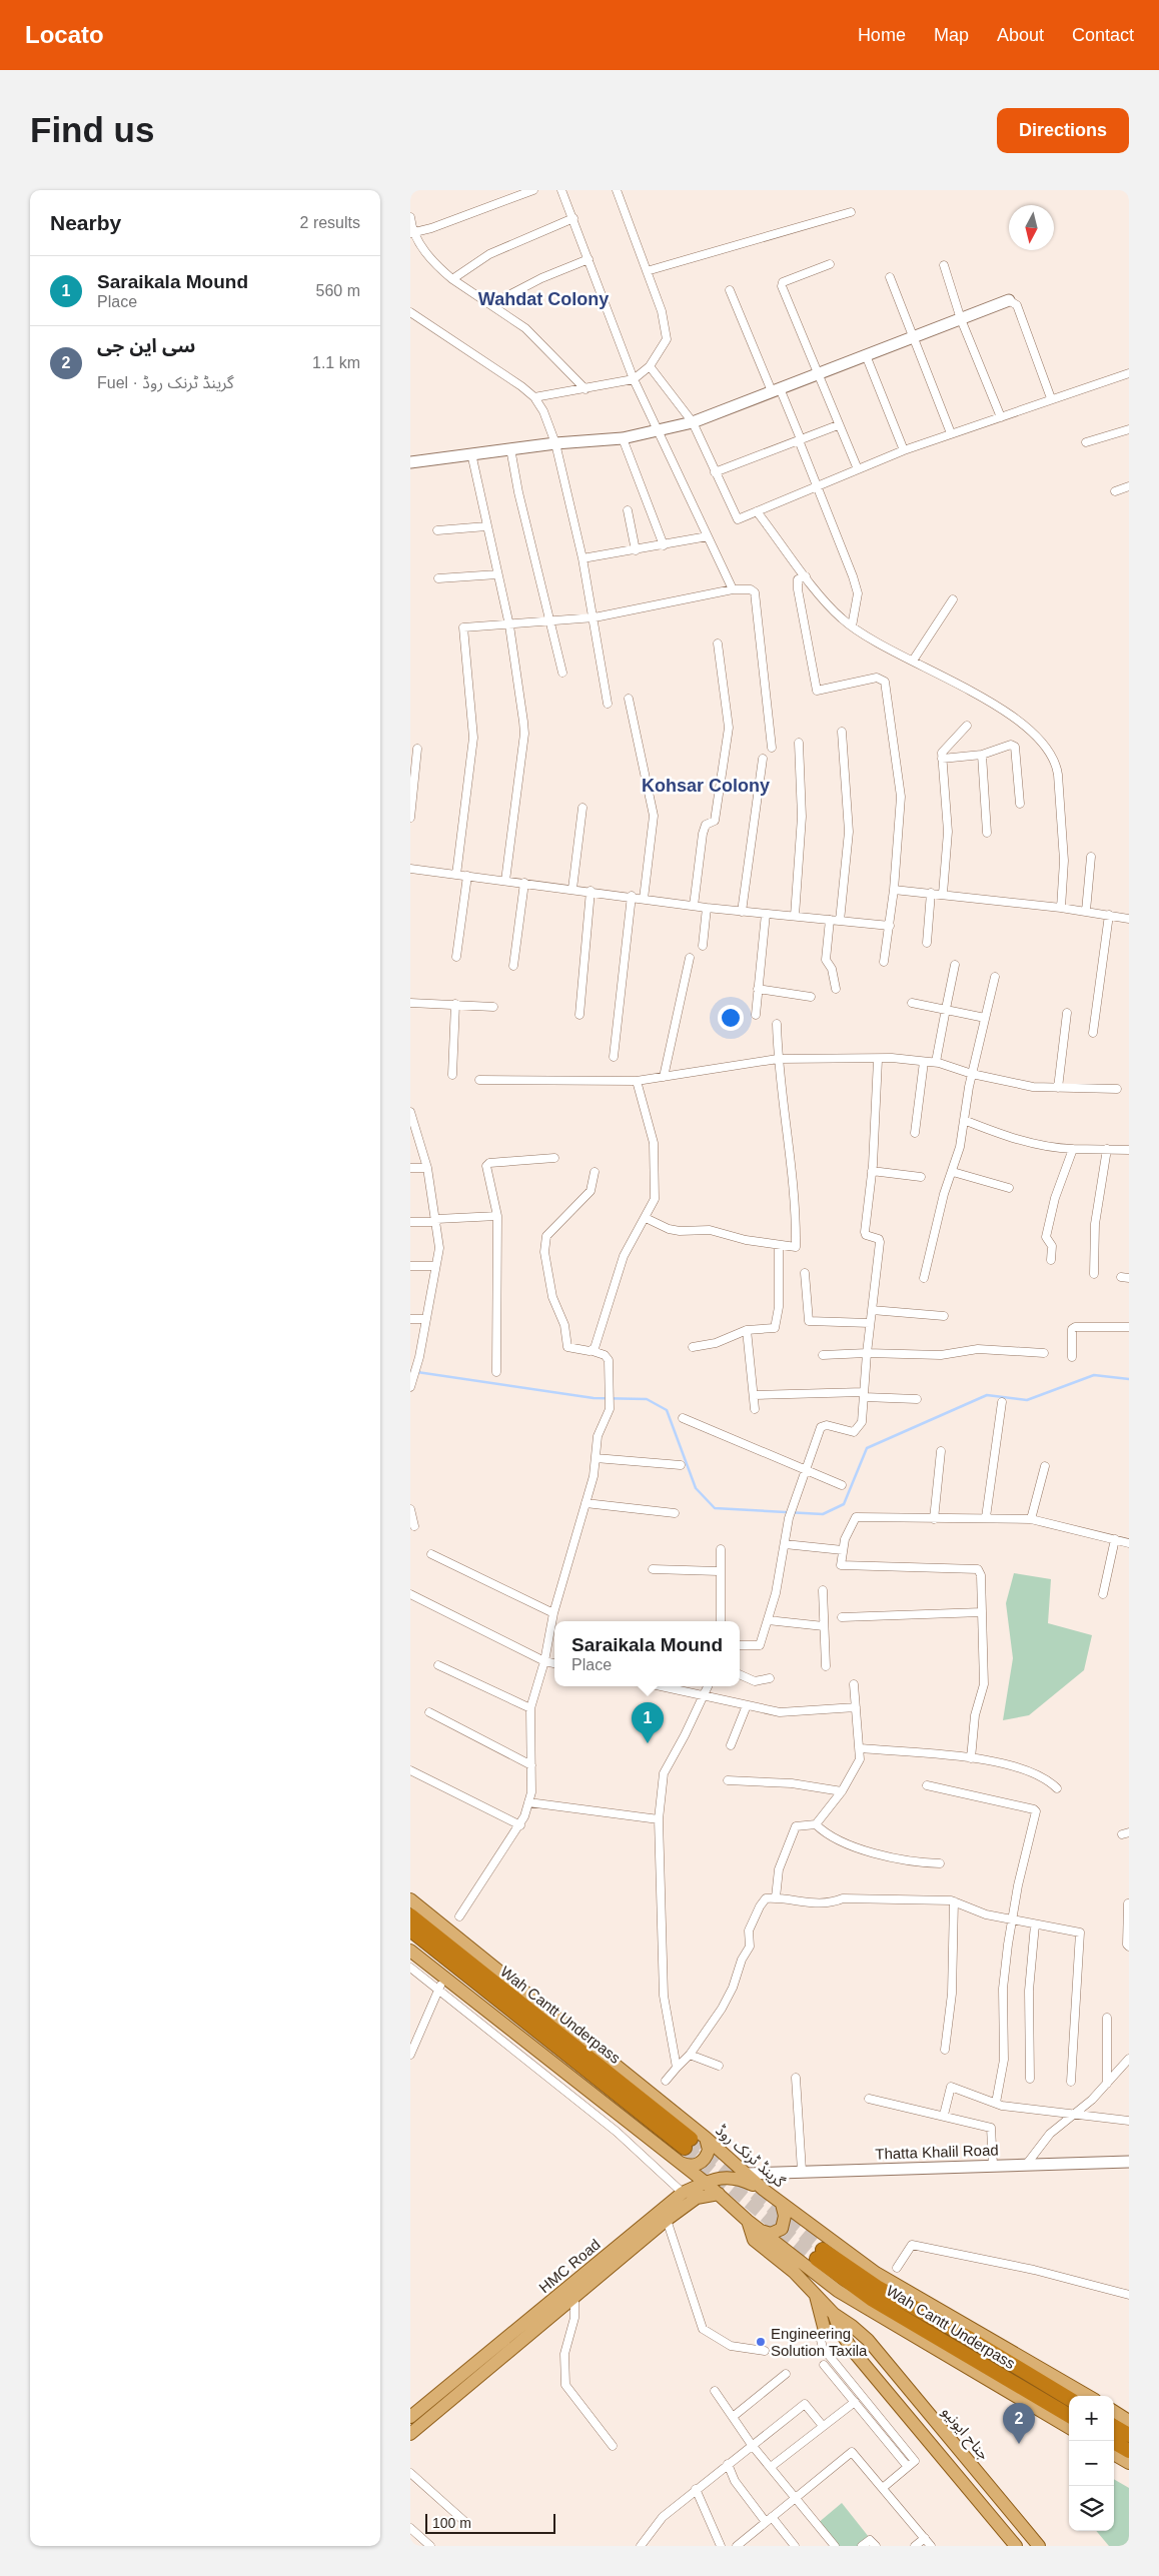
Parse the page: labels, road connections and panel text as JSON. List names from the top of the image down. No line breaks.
{"streets":{"highway":["Wah Cantt Underpass"],"main road":["گرینڈ ٹرنک روڈ","HMC Road","جناح ایونیو"],"street":["Thatta Khalil Road"]},"crossings":[["Thatta Khalil Road","گرینڈ ٹرنک روڈ"],["Thatta Khalil Road","HMC Road"],["گرینڈ ٹرنک روڈ","HMC Road"]],"districts":["Wahdat Colony","Kohsar Colony"],"places":["Engineering Solution Taxila"],"scale_bar":"100 m","north":"bottom","page":{"header":"Locato","nav":["Home","Map","About","Contact"],"buttons":"Directions","title":"Find us","heading":["Nearby","2 results"],"list":[{"mark":"1","name":"Saraikala Mound","note":"Place","value":"560 m"},{"mark":"2","name":"سی این جی","note":"Fuel · گرینڈ ٹرنک روڈ","value":"1.1 km"}],"popup":["Saraikala Mound","Place"],"pins":["1","2"],"map_buttons":["+","−"],"scale":"100 m"}}
